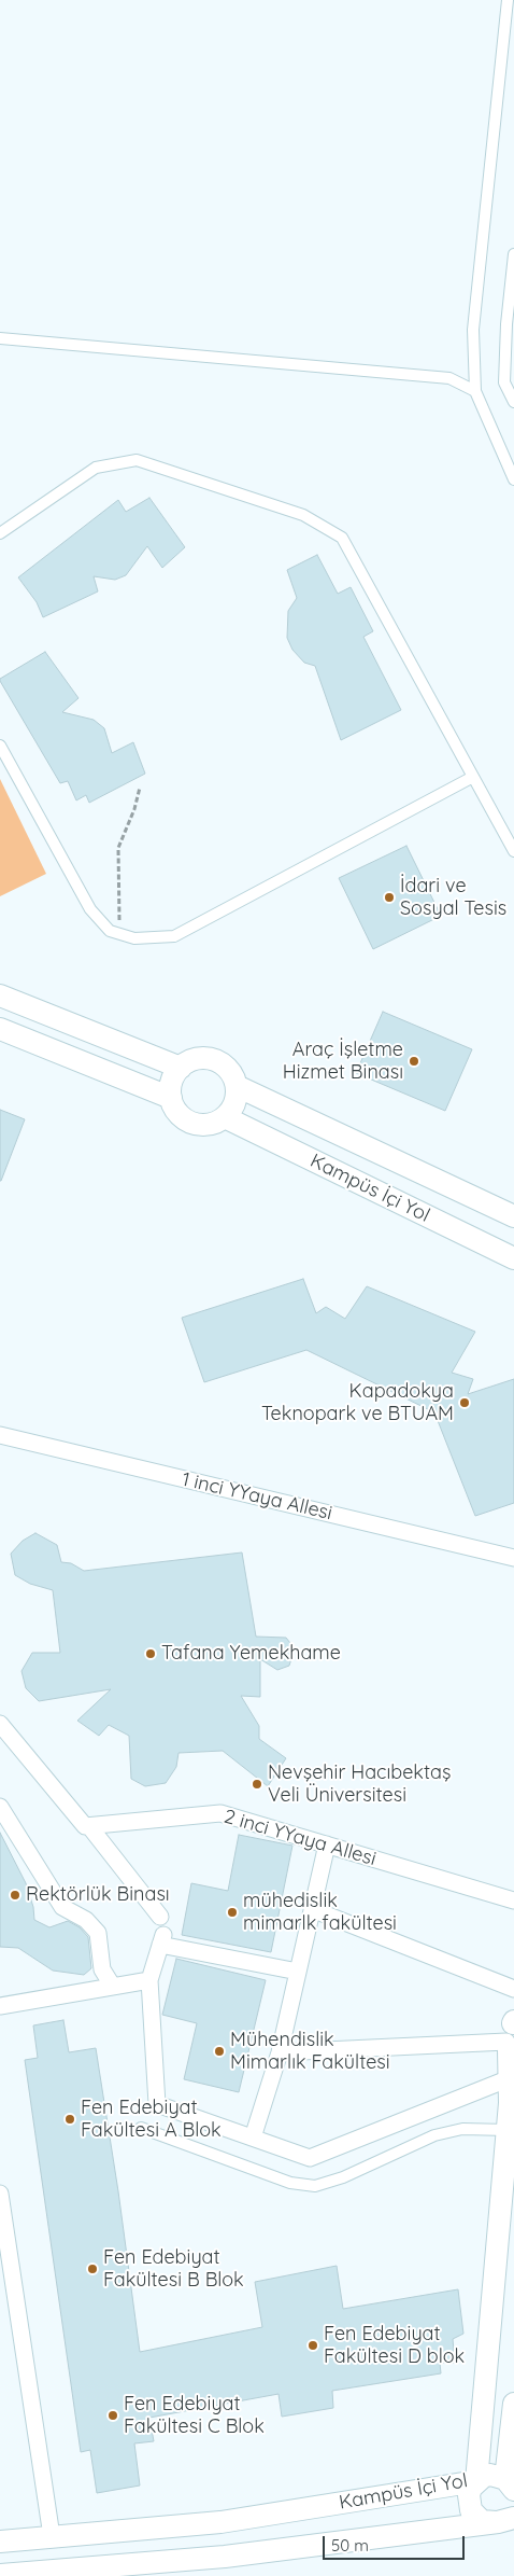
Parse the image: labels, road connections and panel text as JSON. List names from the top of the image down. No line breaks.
{"streets":{"street":["Kampüs İçi Yol","1 inci YYaya Allesi","2 inci YYaya Allesi"]},"places":["İdari ve Sosyal Tesis","Araç İşletme Hizmet Binası","Kapadokya Teknopark ve BTUAM","Tafana Yemekhame","Nevşehir Hacıbektaş Veli Üniversitesi","Rektörlük Binası","mühedislik mimarlk fakültesi","Mühendislik Mimarlık Fakültesi","Fen Edebiyat Fakültesi A Blok","Fen Edebiyat Fakültesi B Blok","Fen Edebiyat Fakültesi D blok","Fen Edebiyat Fakültesi C Blok"],"scale_bar":"50 m"}
